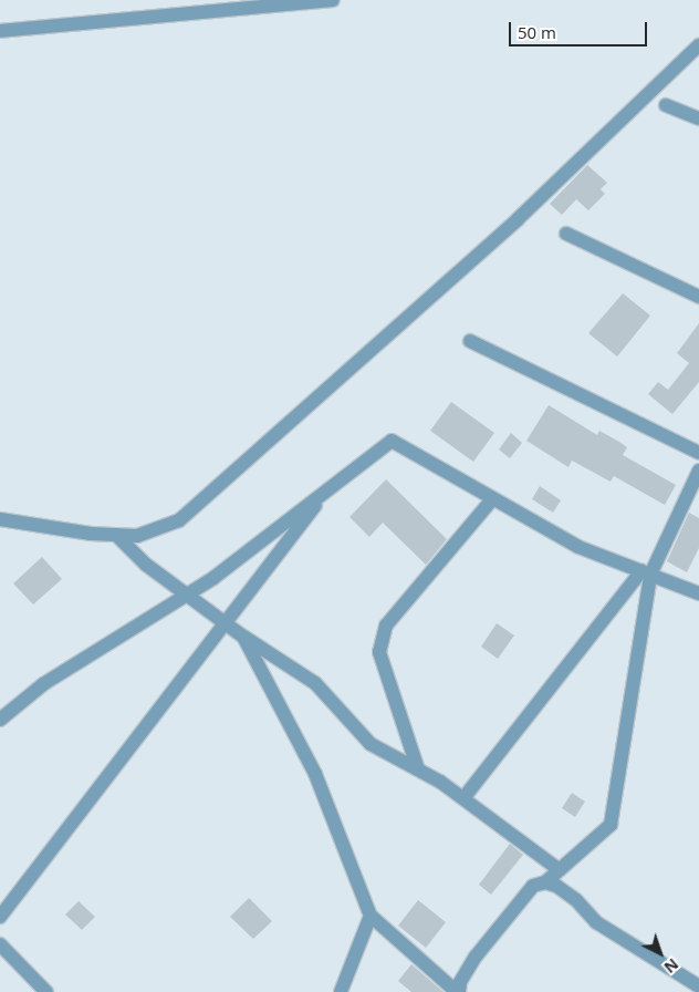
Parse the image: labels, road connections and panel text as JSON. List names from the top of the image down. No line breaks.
{"scale_bar":"50 m","north":"bottom right"}
